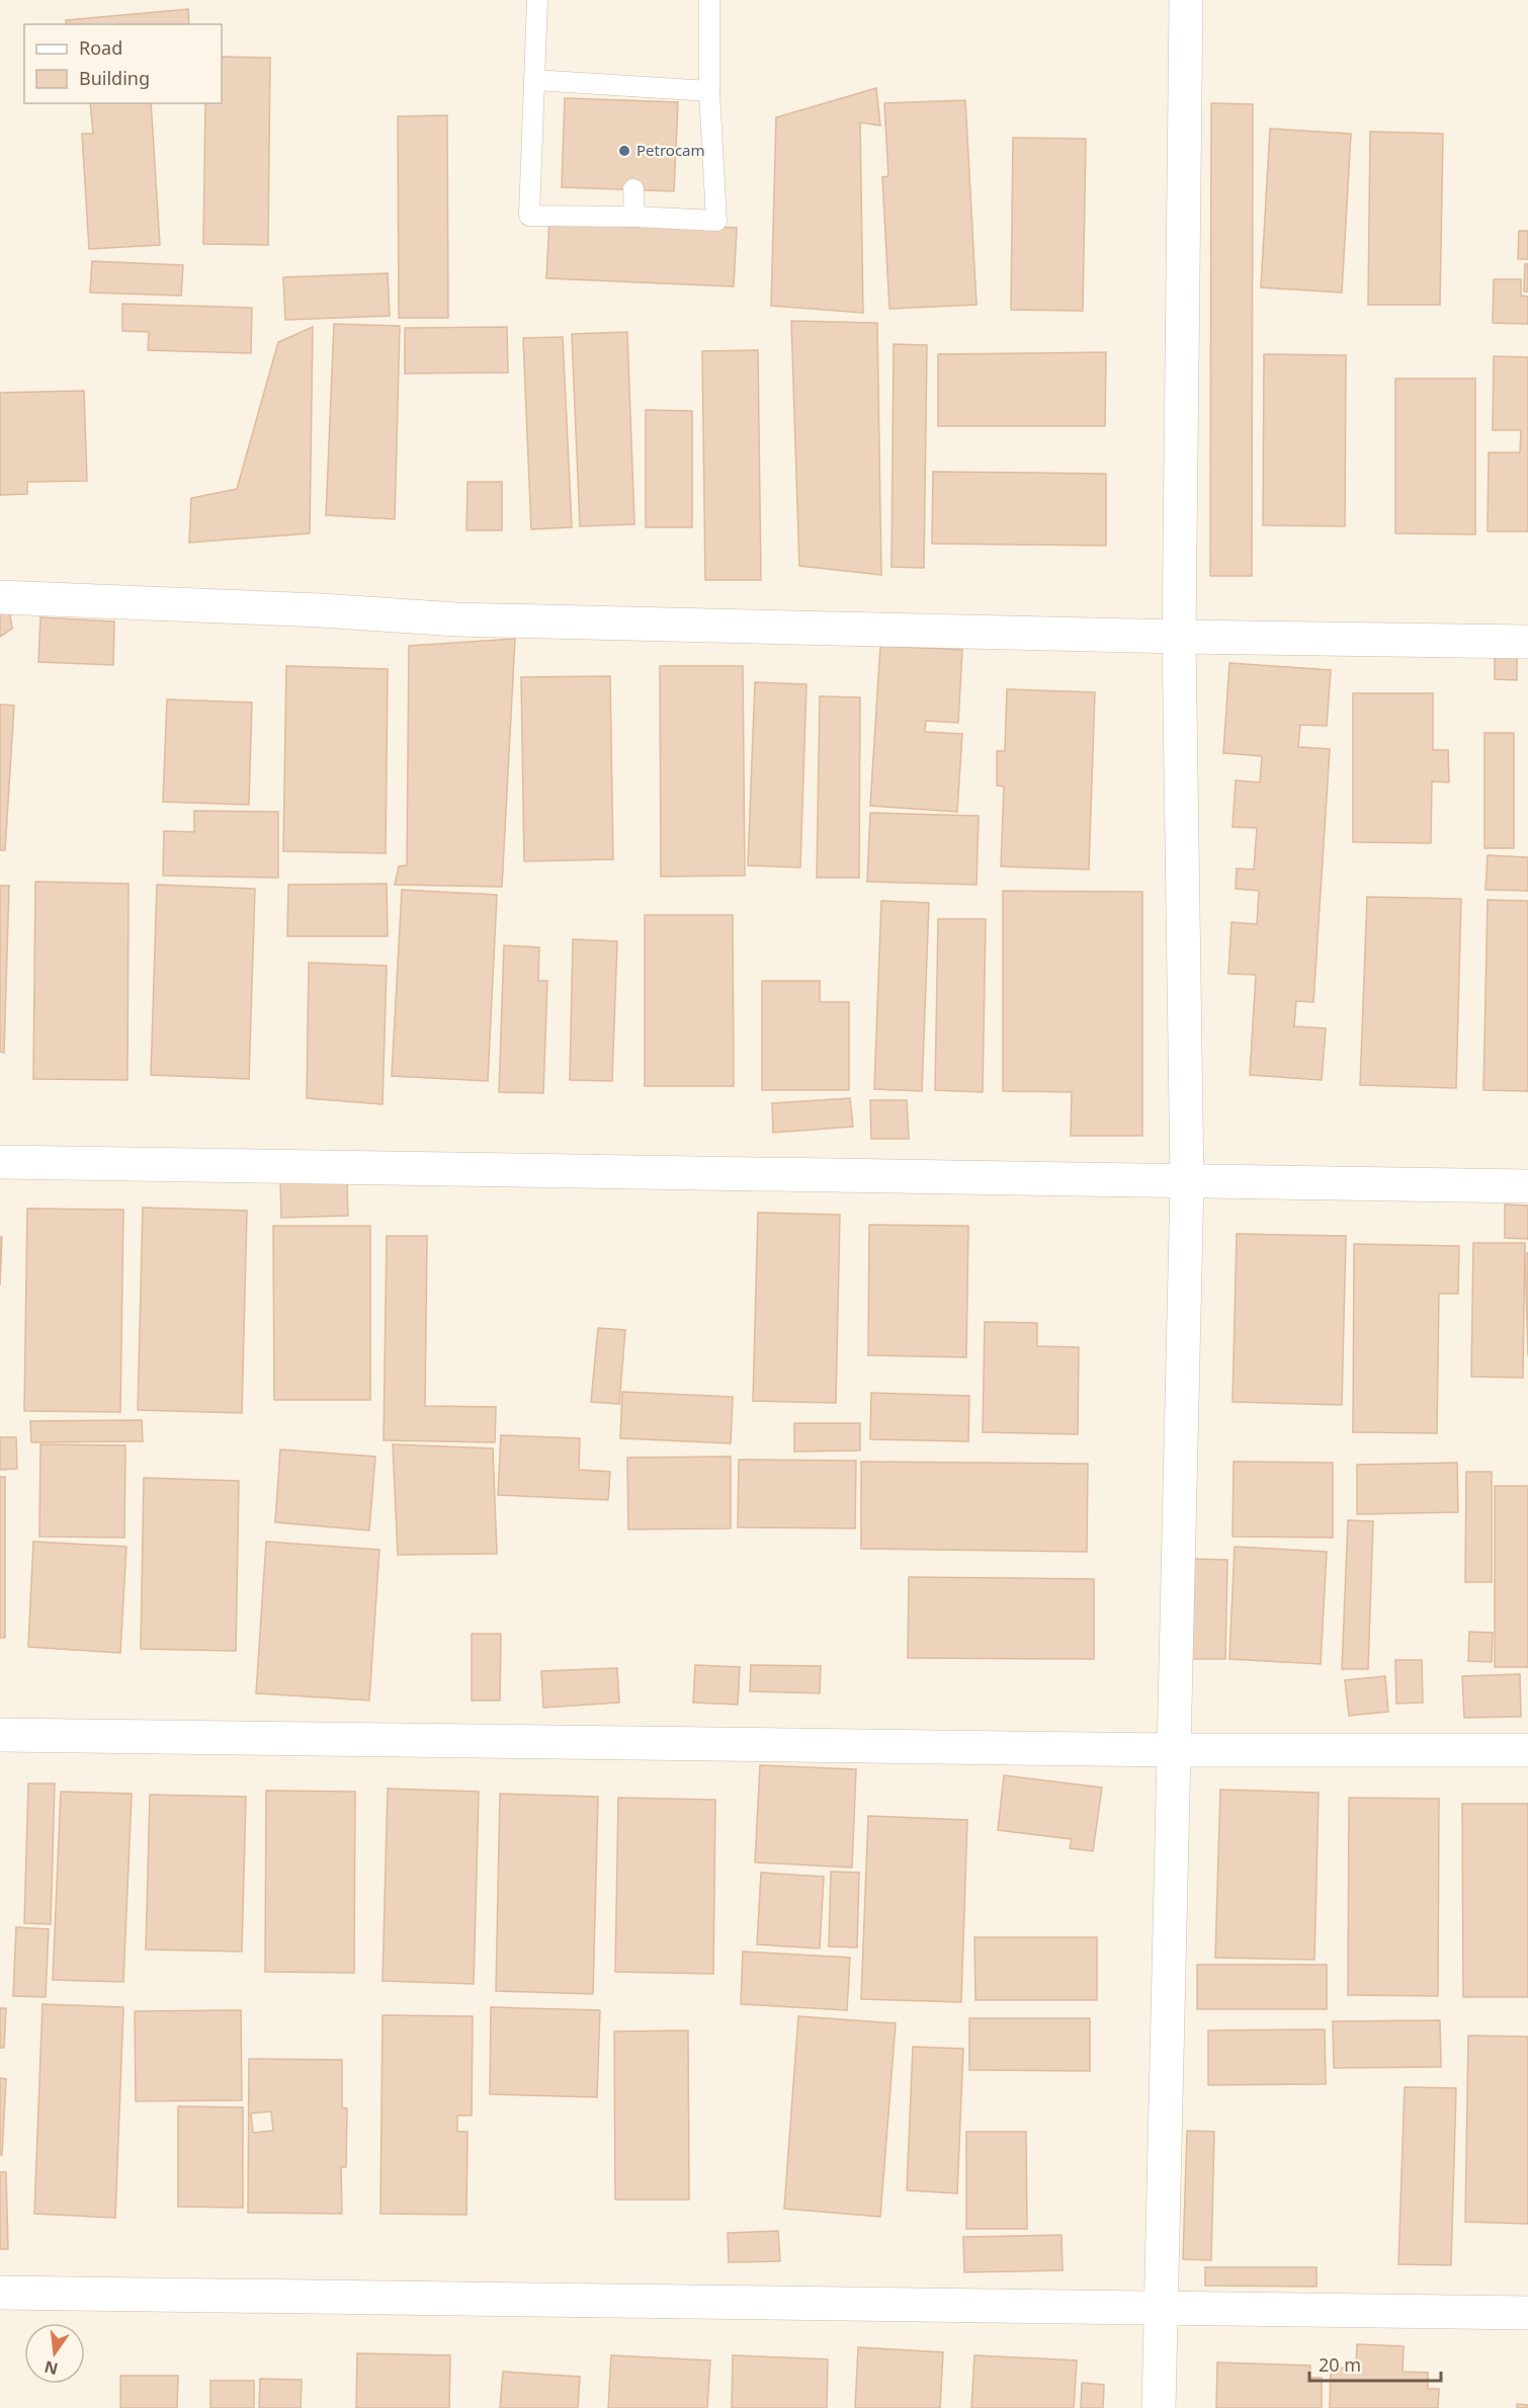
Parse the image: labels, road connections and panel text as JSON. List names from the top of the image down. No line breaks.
{"places":["Petrocam"],"legend":["Road","Building"],"scale_bar":"20 m","north":"bottom"}
